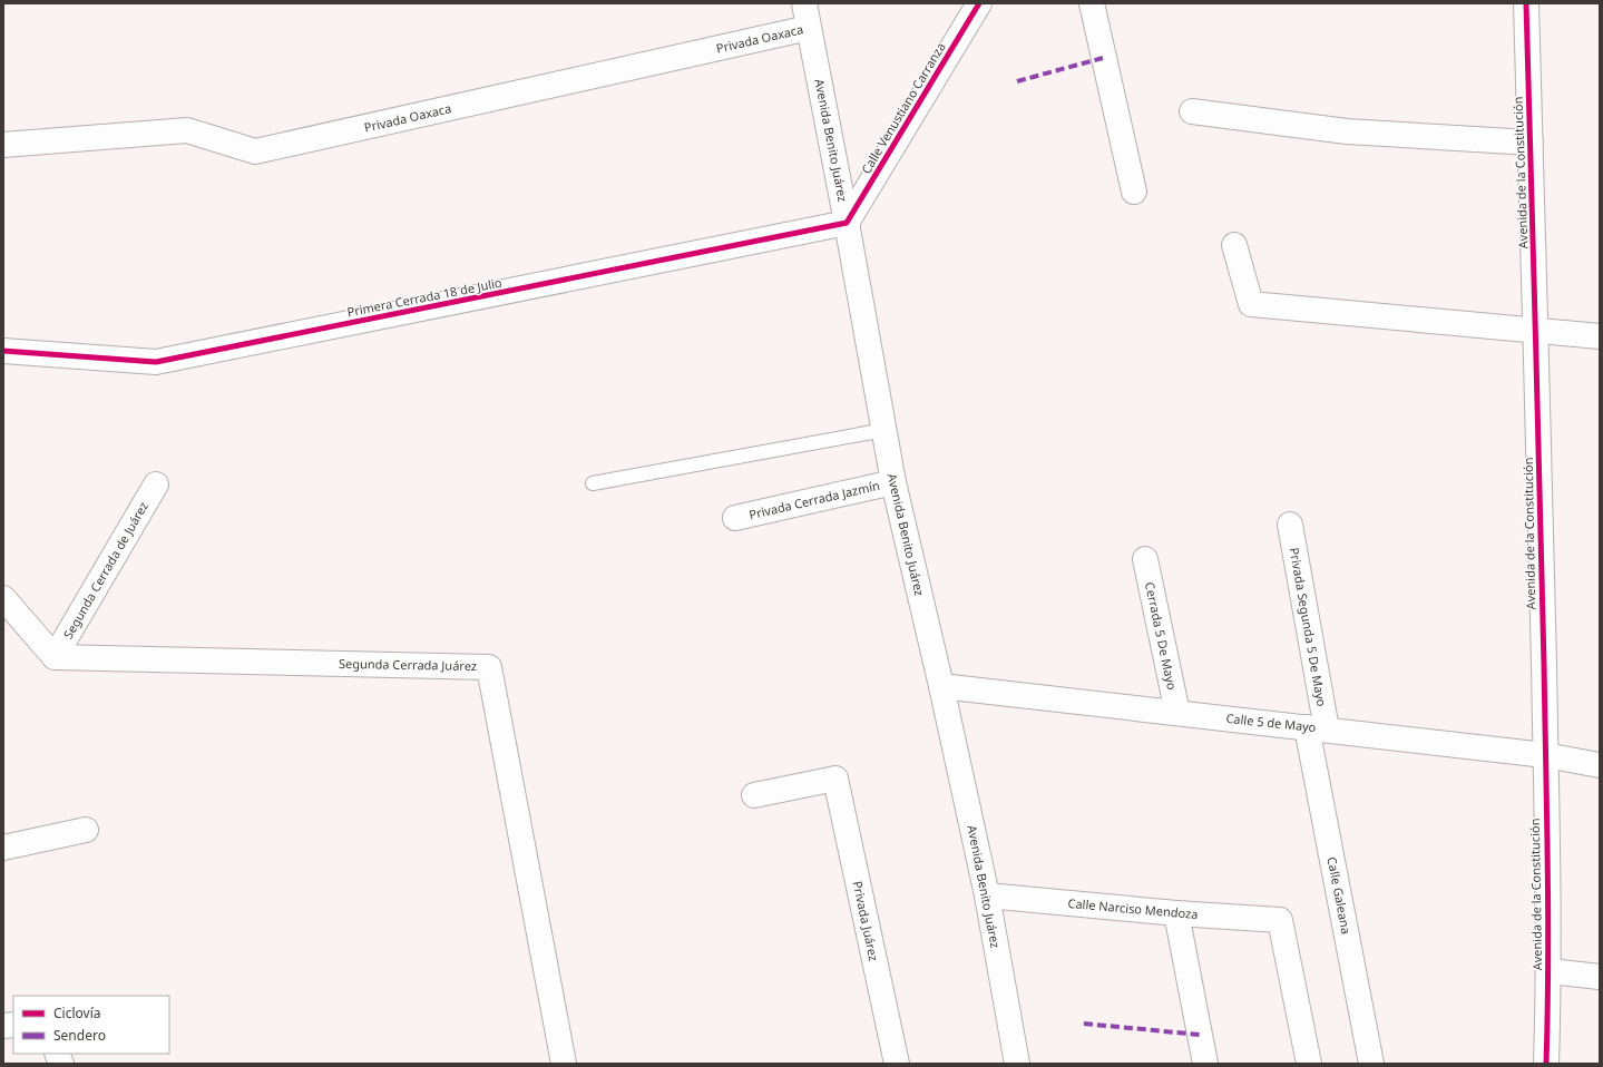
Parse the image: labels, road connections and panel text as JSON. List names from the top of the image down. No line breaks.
{"streets":{"street":["Privada Oaxaca","Calle Venustiano Carranza","Avenida Benito Juárez","Avenida de la Constitución","Primera Cerrada 18 de Julio","Privada Cerrada Jazmín","Segunda Cerrada de Juárez","Privada Segunda 5 De Mayo","Cerrada 5 De Mayo","Segunda Cerrada Juárez","Calle 5 de Mayo","Calle Galeana","Calle Narciso Mendoza","Privada Juárez"]},"crossings":[["Privada Oaxaca","Avenida Benito Juárez"],["Calle Venustiano Carranza","Avenida Benito Juárez"],["Calle Venustiano Carranza","Primera Cerrada 18 de Julio"],["Avenida Benito Juárez","Primera Cerrada 18 de Julio"],["Avenida Benito Juárez","Privada Cerrada Jazmín"],["Avenida Benito Juárez","Calle 5 de Mayo"],["Avenida Benito Juárez","Calle Narciso Mendoza"],["Avenida de la Constitución","Calle 5 de Mayo"],["Segunda Cerrada de Juárez","Segunda Cerrada Juárez"],["Privada Segunda 5 De Mayo","Calle 5 de Mayo"],["Privada Segunda 5 De Mayo","Calle Galeana"],["Cerrada 5 De Mayo","Calle 5 de Mayo"],["Calle 5 de Mayo","Calle Galeana"]],"legend":["Ciclovía","Sendero"]}
